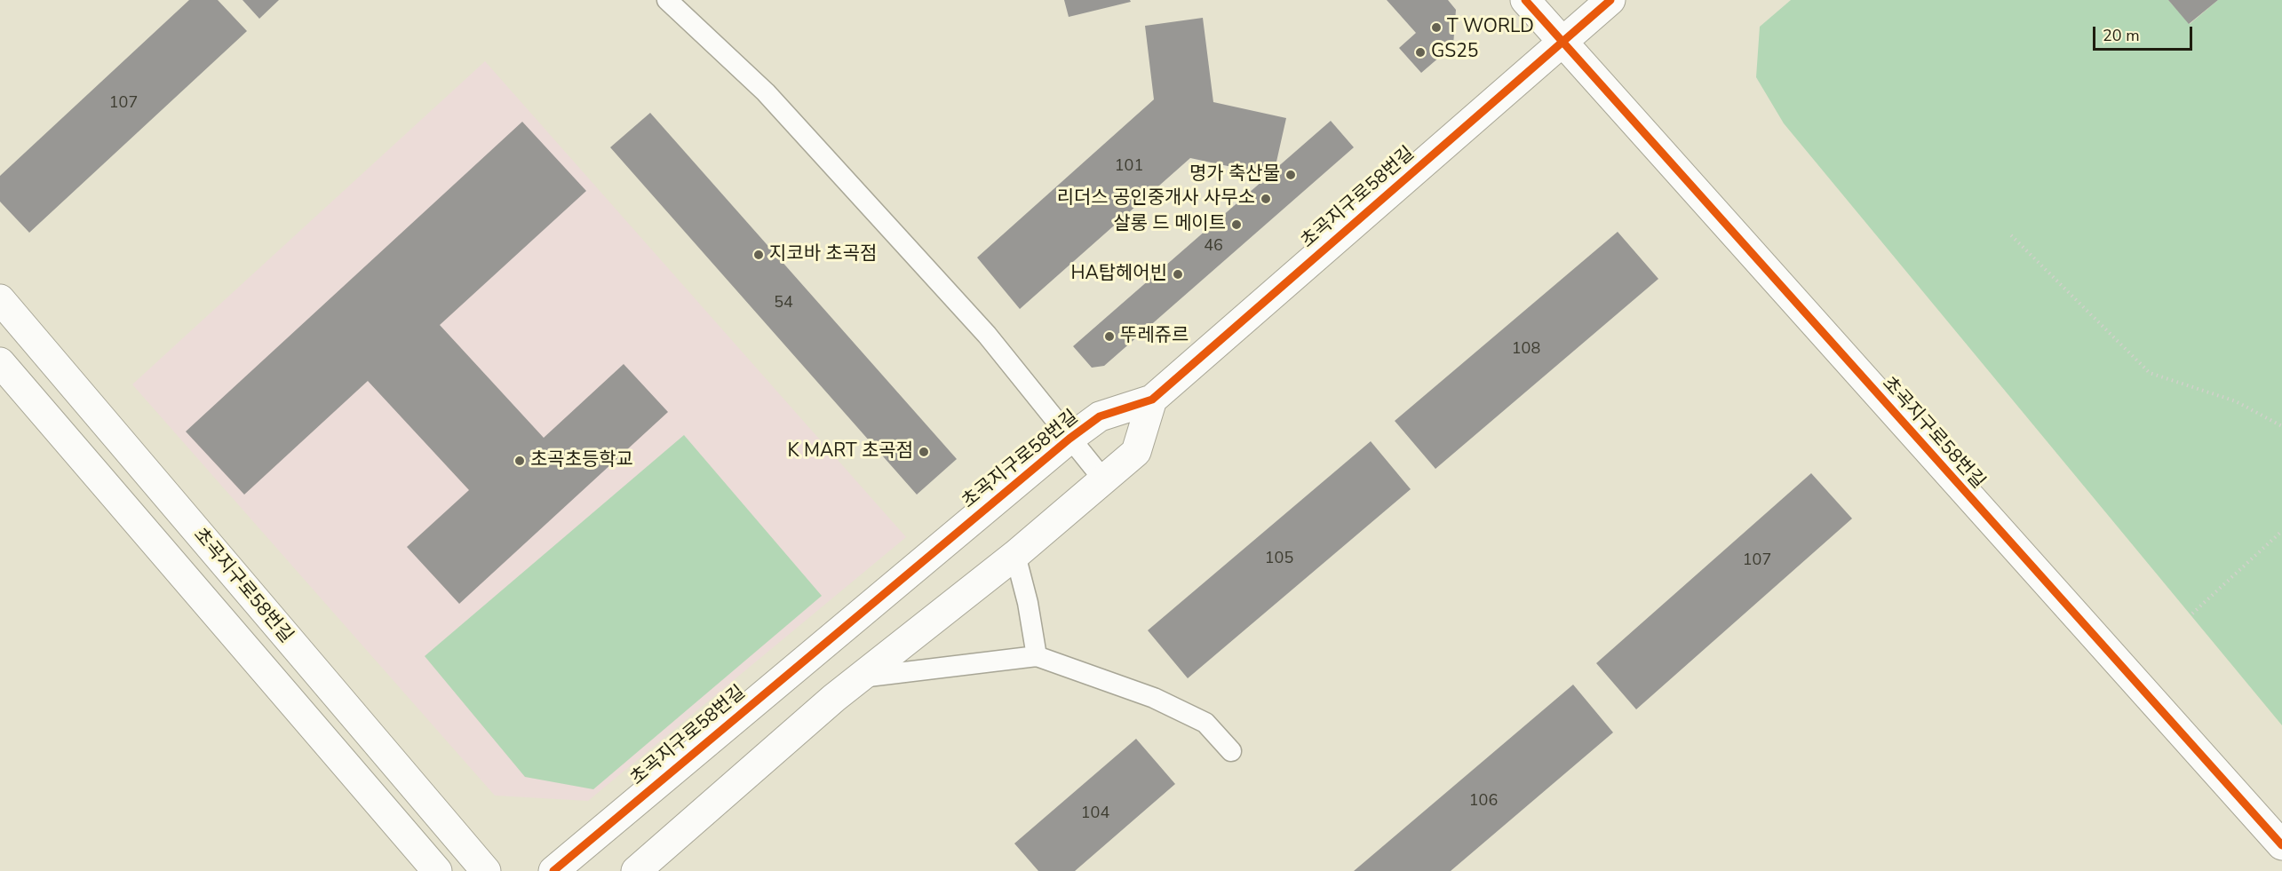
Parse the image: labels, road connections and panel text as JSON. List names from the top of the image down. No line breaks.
{"streets":{"street":["초곡지구로58번길"]},"places":["T WORLD","GS25","명가 축산물","리더스 공인중개사 사무소","살롱 드 메이트","지코바 초곡점","HA탑헤어빈","뚜레쥬르","K MART 초곡점","초곡초등학교"],"house_numbers":["107","101","46","54","108","105","107","106","104"],"scale_bar":"20 m"}
